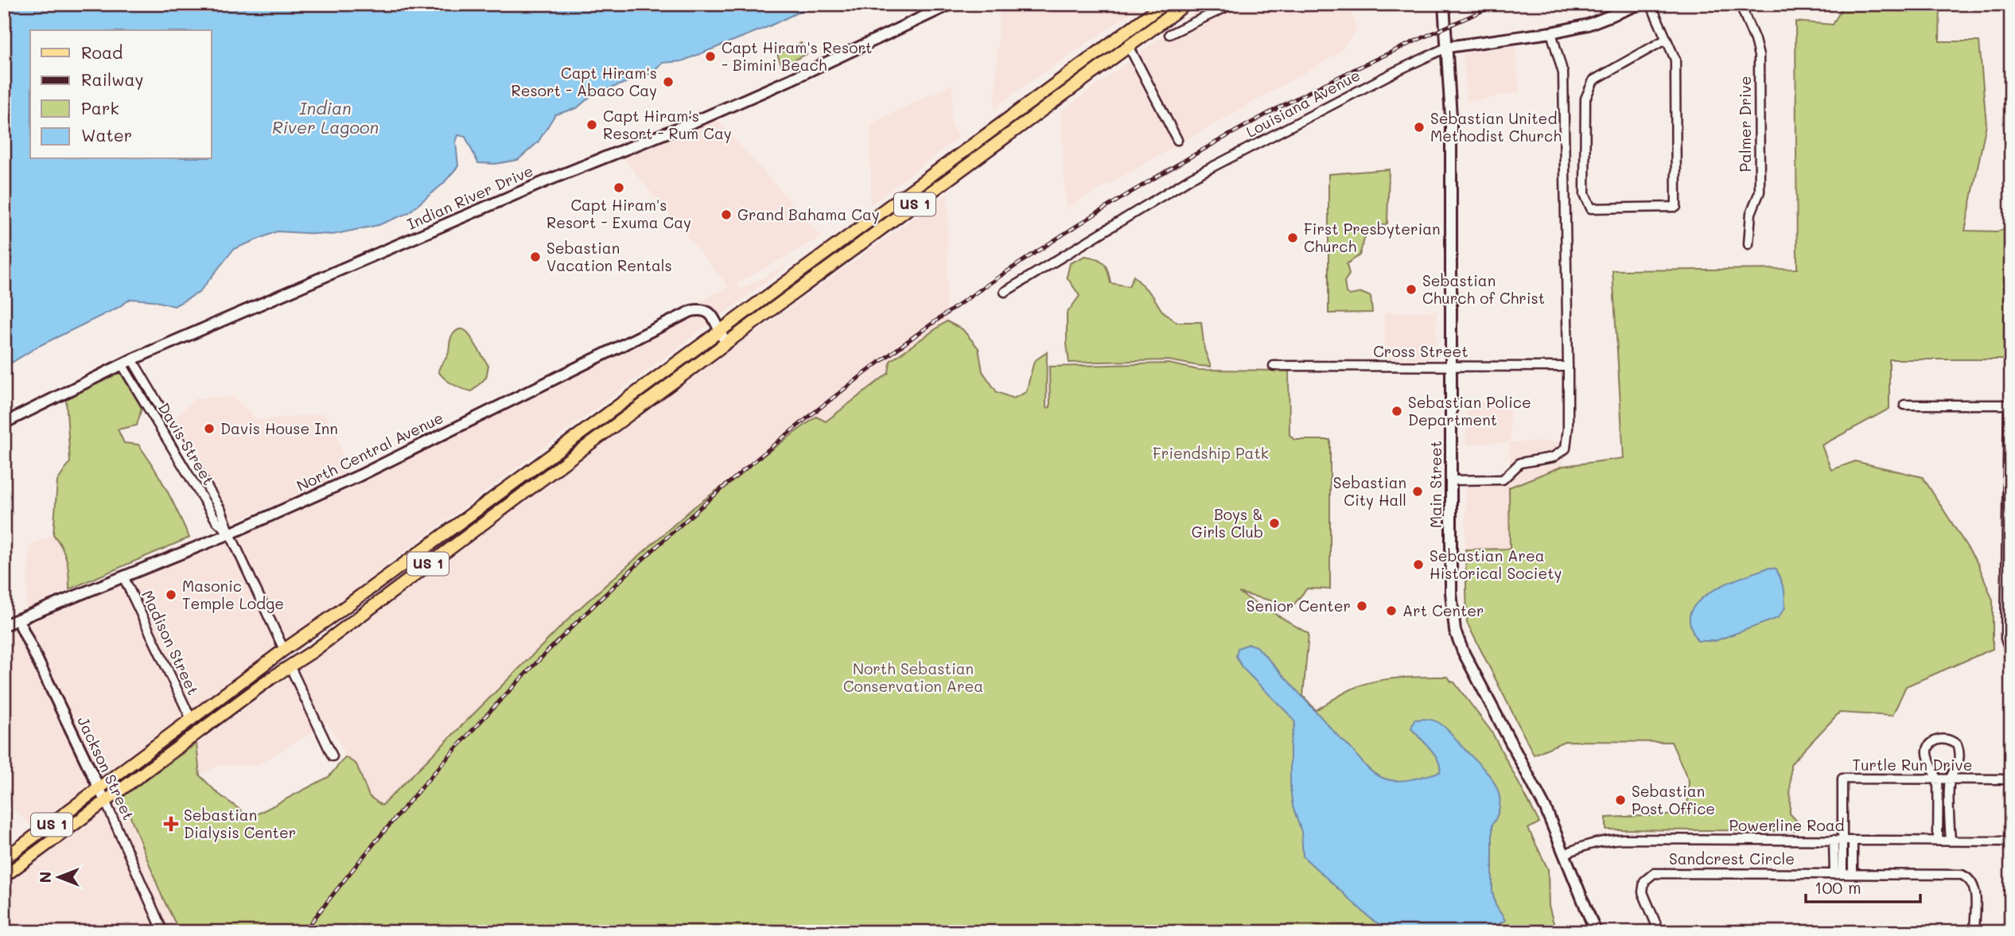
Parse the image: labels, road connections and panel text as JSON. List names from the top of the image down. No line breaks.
{"streets":{"main road":["US 1"],"street":["Louisiana Avenue","Palmer Drive","Indian River Drive","Cross Street","Davis Street","North Central Avenue","Main Street","Madison Street","Turtle Run Drive","Jackson Street","Powerline Road","Sandcrest Circle"]},"crossings":[["Louisiana Avenue","Main Street"],["Indian River Drive","Davis Street"],["US 1","Davis Street"],["US 1","North Central Avenue"],["US 1","Madison Street"],["US 1","Jackson Street"],["Cross Street","Main Street"],["Davis Street","North Central Avenue"],["North Central Avenue","Madison Street"],["North Central Avenue","Jackson Street"],["Main Street","Powerline Road"],["Turtle Run Drive","Powerline Road"]],"water":["Indian River Lagoon"],"parks":["Friendship Patk","North Sebastian Conservation Area"],"places":{"other":["Capt Hiram's Resort - Bimini Beach","Capt Hiram's Resort - Abaco Cay","Capt Hiram's Resort - Rum Cay","Sebastian United Methodist Church","Capt Hiram's Resort - Exuma Cay","Grand Bahama Cay","First Presbyterian Church","Sebastian Vacation Rentals","Sebastian Church of Christ","Sebastian Police Department","Davis House Inn","Sebastian City Hall","Boys & Girls Club","Sebastian Area Historical Society","Masonic Temple Lodge","Senior Center","Art Center","Sebastian Post Office"],"health":["Sebastian Dialysis Center"]},"legend":["Road","Railway","Park","Water"],"scale_bar":"100 m","north":"left"}
